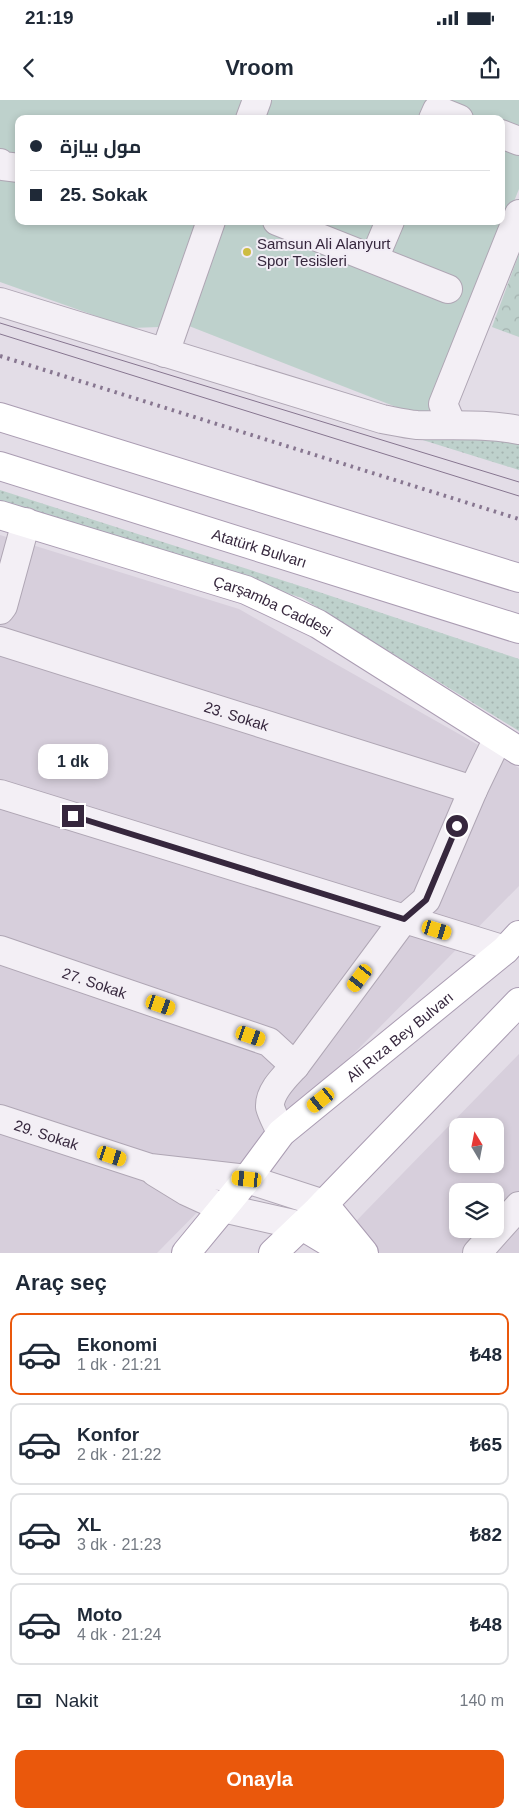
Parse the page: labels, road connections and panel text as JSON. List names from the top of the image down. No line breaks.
{"streets":{"main road":["Atatürk Bulvarı","Çarşamba Caddesi","Ali Rıza Bey Bulvarı"],"street":["23. Sokak","27. Sokak","29. Sokak"]},"places":["Samsun Ali Alanyurt Spor Tesisleri"],"north":"top","page":{"status":"21:19","header":"Vroom","banner":["مول بيازة","25. Sokak"],"bubble":"1 dk","heading":"Araç seç","list":[{"name":"Ekonomi","note":"1 dk · 21:21","value":"₺48"},{"name":"Konfor","note":"2 dk · 21:22","value":"₺65"},{"name":"XL","note":"3 dk · 21:23","value":"₺82"},{"name":"Moto","note":"4 dk · 21:24","value":"₺48"}],"pay":["Nakit","140 m"],"buttons":"Onayla"}}
